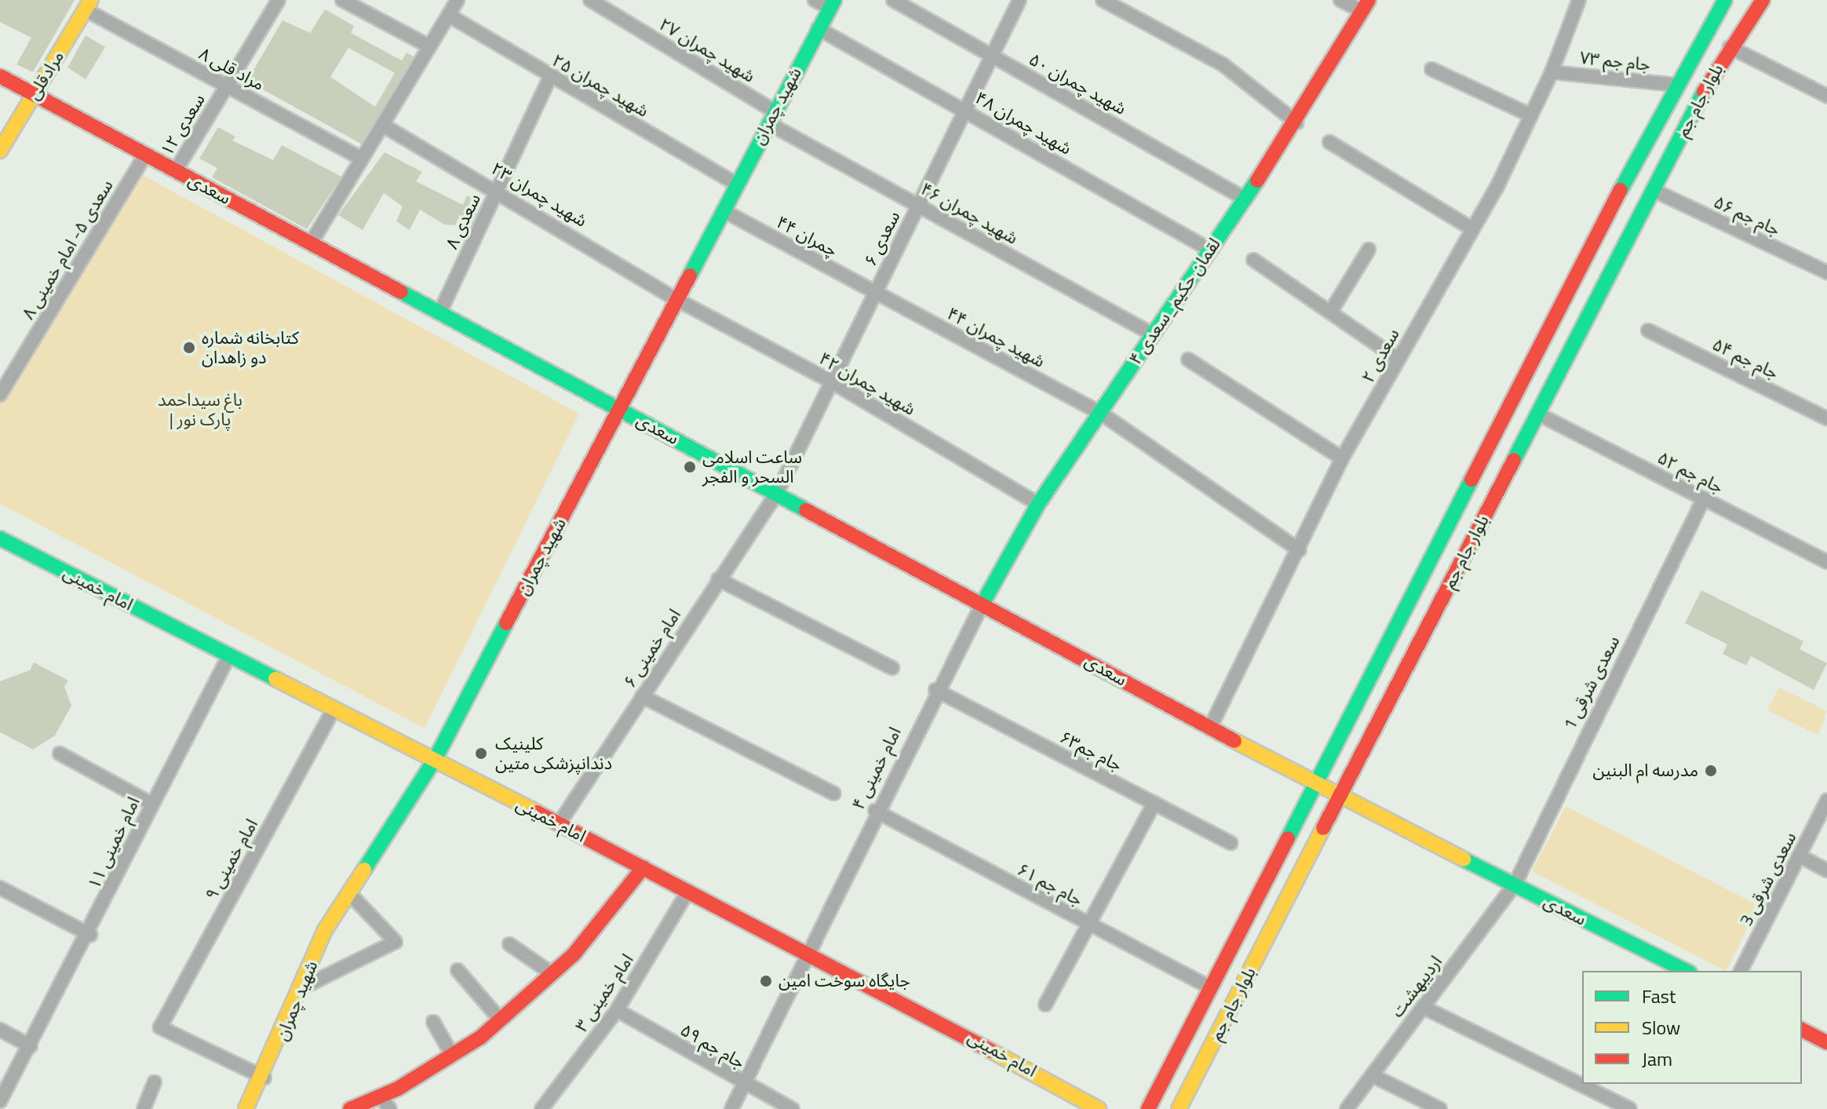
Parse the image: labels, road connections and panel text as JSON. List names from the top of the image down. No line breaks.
{"streets":{"main road":["مرادقلی","بلوار جام جم","شهید چمران","سعدی","لقمان حکیم_سعدی ۴","امام خمینی"],"street":["شهید چمران ۲۷","جام جم ۷۳","مراد قلی ۸","شهید چمران ۵۰","شهید چمران ۲۵","شهید چمران ۴۸","سعدی ۱۲","شهید چمران ۲۳","شهید چمران ۴۶","جام جم ۵۶","سعدی ۸","چمران ۴۴","سعدی ۶","سعدی ۵- امام خمینی ۸","شهید چمران ۴۴","سعدی ۲","جام جم ۵۴","شهید چمران ۴۲","جام جم ۵۲","امام خمینی ۶","سعدی شرقی 1","جام جم۶۳","امام خمینی ۴","امام خمینی ۱۱","امام خمینی ۹","سعدی شرقی 3","جام جم ۶۱","اردیبهشت","امام خمینی ۳","جام جم ۵۹"]},"crossings":[["شهید چمران ۲۷","شهید چمران"],["شهید چمران ۲۷","شهید چمران ۴۶"],["جام جم ۷۳","بلوار جام جم"],["جام جم ۷۳","سعدی ۲"],["مراد قلی ۸","مرادقلی"],["مراد قلی ۸","سعدی ۱۲"],["مرادقلی","سعدی"],["شهید چمران ۵۰","سعدی ۶"],["شهید چمران ۵۰","لقمان حکیم_سعدی ۴"],["شهید چمران ۲۵","شهید چمران"],["شهید چمران ۲۵","سعدی ۸"],["بلوار جام جم","سعدی"],["بلوار جام جم","جام جم ۵۶"],["بلوار جام جم","جام جم ۵۲"],["بلوار جام جم","جام جم ۶۱"],["شهید چمران","شهید چمران ۴۸"],["شهید چمران","سعدی"],["شهید چمران","شهید چمران ۲۳"],["شهید چمران","شهید چمران ۴۶"],["شهید چمران","چمران ۴۴"],["شهید چمران","شهید چمران ۴۲"],["شهید چمران","امام خمینی"],["شهید چمران","امام خمینی ۹"],["شهید چمران ۴۸","سعدی ۶"],["شهید چمران ۴۸","لقمان حکیم_سعدی ۴"],["سعدی ۱۲","سعدی"],["سعدی","سعدی ۸"],["سعدی","سعدی ۶"],["سعدی","سعدی ۵- امام خمینی ۸"],["سعدی","لقمان حکیم_سعدی ۴"],["سعدی","سعدی ۲"],["سعدی","امام خمینی ۶"],["سعدی","سعدی شرقی 1"],["سعدی","امام خمینی ۴"],["سعدی","اردیبهشت"],["شهید چمران ۲۳","سعدی ۸"],["شهید چمران ۲۳","شهید چمران ۴۲"],["شهید چمران ۴۶","سعدی ۶"],["شهید چمران ۴۶","لقمان حکیم_سعدی ۴"],["چمران ۴۴","سعدی ۶"],["چمران ۴۴","شهید چمران ۴۴"],["سعدی ۶","شهید چمران ۴۴"],["سعدی ۶","شهید چمران ۴۲"],["سعدی ۶","امام خمینی ۶"],["لقمان حکیم_سعدی ۴","شهید چمران ۴۴"],["لقمان حکیم_سعدی ۴","شهید چمران ۴۲"],["لقمان حکیم_سعدی ۴","امام خمینی ۴"],["شهید چمران ۴۴","سعدی ۲"],["جام جم ۵۲","سعدی شرقی 1"],["امام خمینی","امام خمینی ۶"],["امام خمینی","امام خمینی ۴"],["امام خمینی","امام خمینی ۱۱"],["امام خمینی","امام خمینی ۹"],["امام خمینی","امام خمینی ۳"],["سعدی شرقی 1","اردیبهشت"],["جام جم۶۳","امام خمینی ۴"],["امام خمینی ۴","جام جم ۶۱"],["امام خمینی ۴","جام جم ۵۹"],["امام خمینی ۳","جام جم ۵۹"]],"parks":["باغ سیداحمد | پارک نور"],"places":["کتابخانه شماره دو زاهدان","ساعت اسلامی السحر و الفجر","کلینیک دندانپزشکی متین","مدرسه ام البنین","جایگاه سوخت امین"],"legend":["Fast","Slow","Jam"]}
